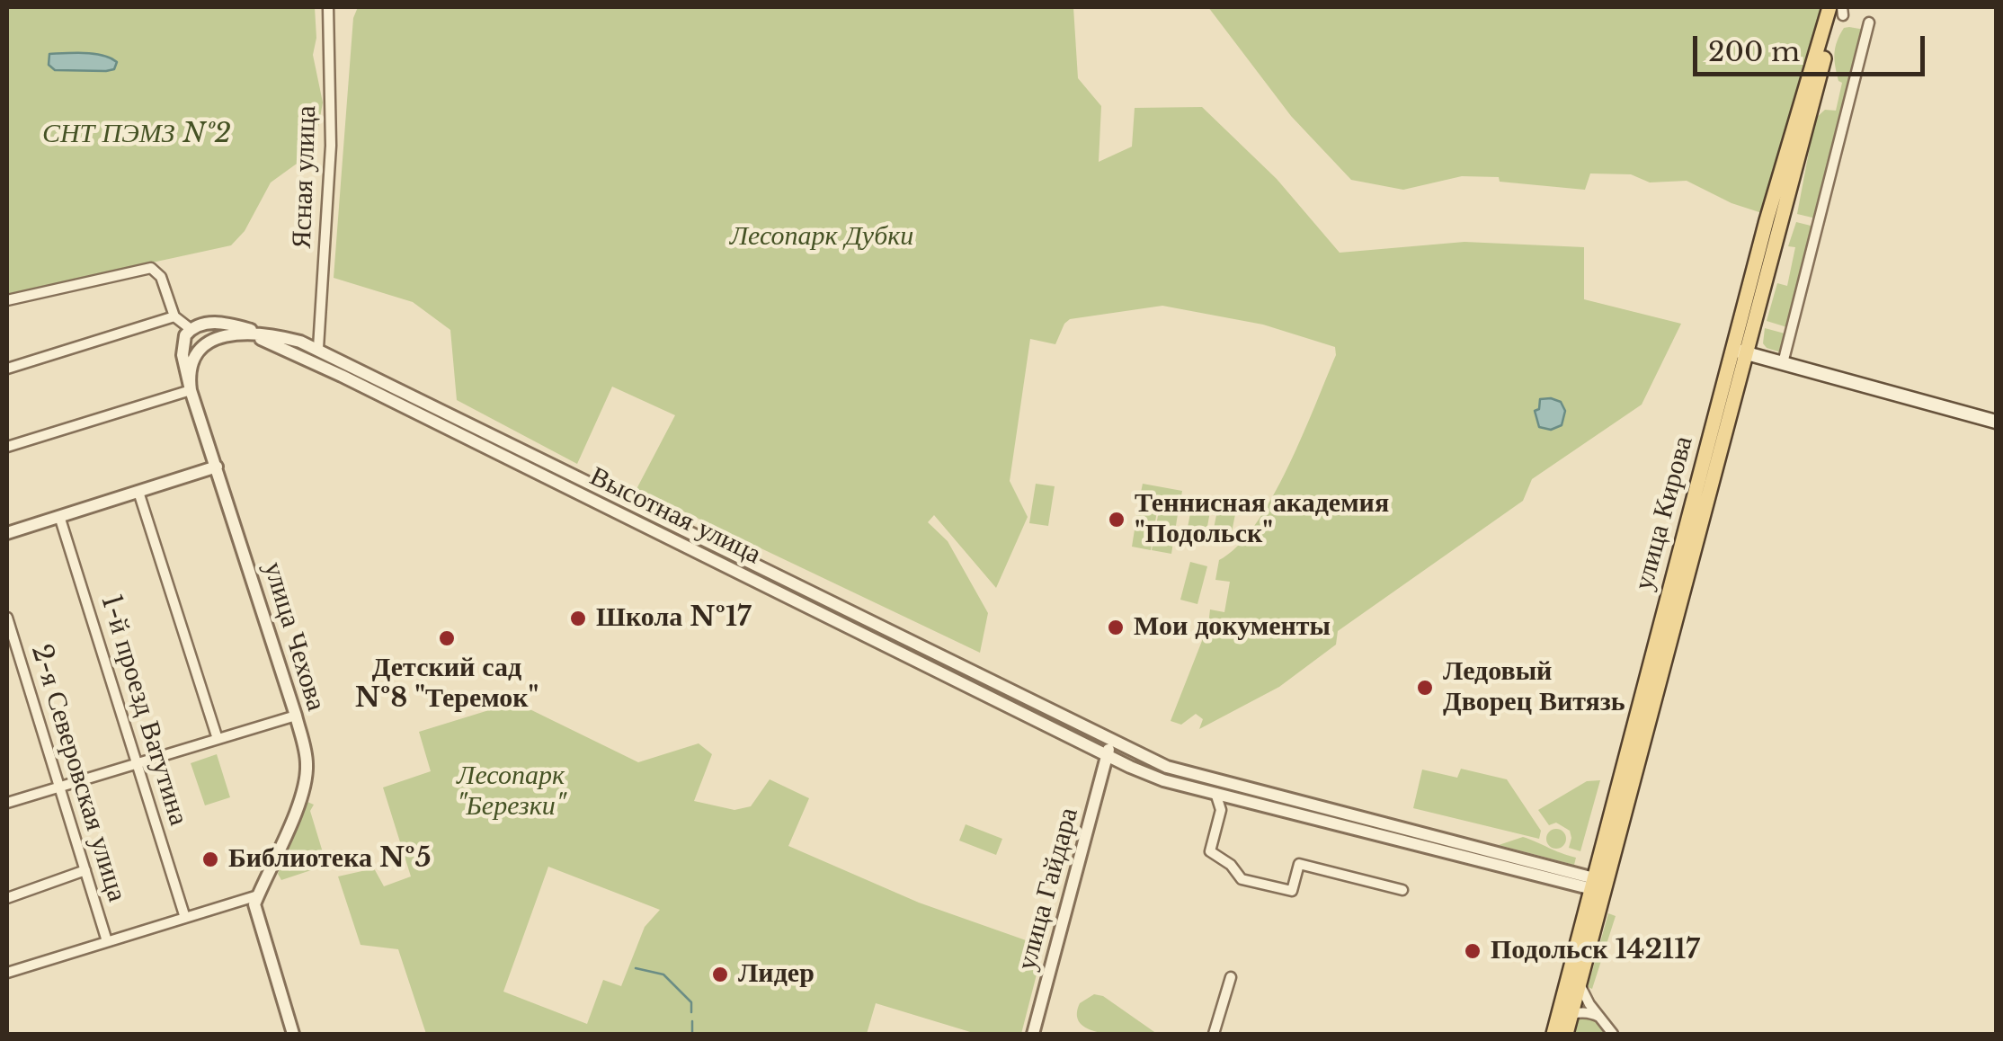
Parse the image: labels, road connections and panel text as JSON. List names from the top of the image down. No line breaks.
{"streets":{"main road":["улица Кирова"],"street":["Ясная улица","Высотная улица","улица Чехова","1-й проезд Ватутина","2-я Северовская улица","улица Гайдара"]},"crossings":[["Ясная улица","Высотная улица"],["улица Кирова","Высотная улица"],["Высотная улица","улица Гайдара"]],"parks":["СНТ ПЭМЗ №2","Лесопарк Дубки","Лесопарк \"Березки\""],"places":["Теннисная академия \"Подольск\"","Школа №17","Мои документы","Детский сад №8 \"Теремок\"","Ледовый Дворец Витязь","Библиотека №5","Подольск 142117","Лидер"],"scale_bar":"200 m"}
